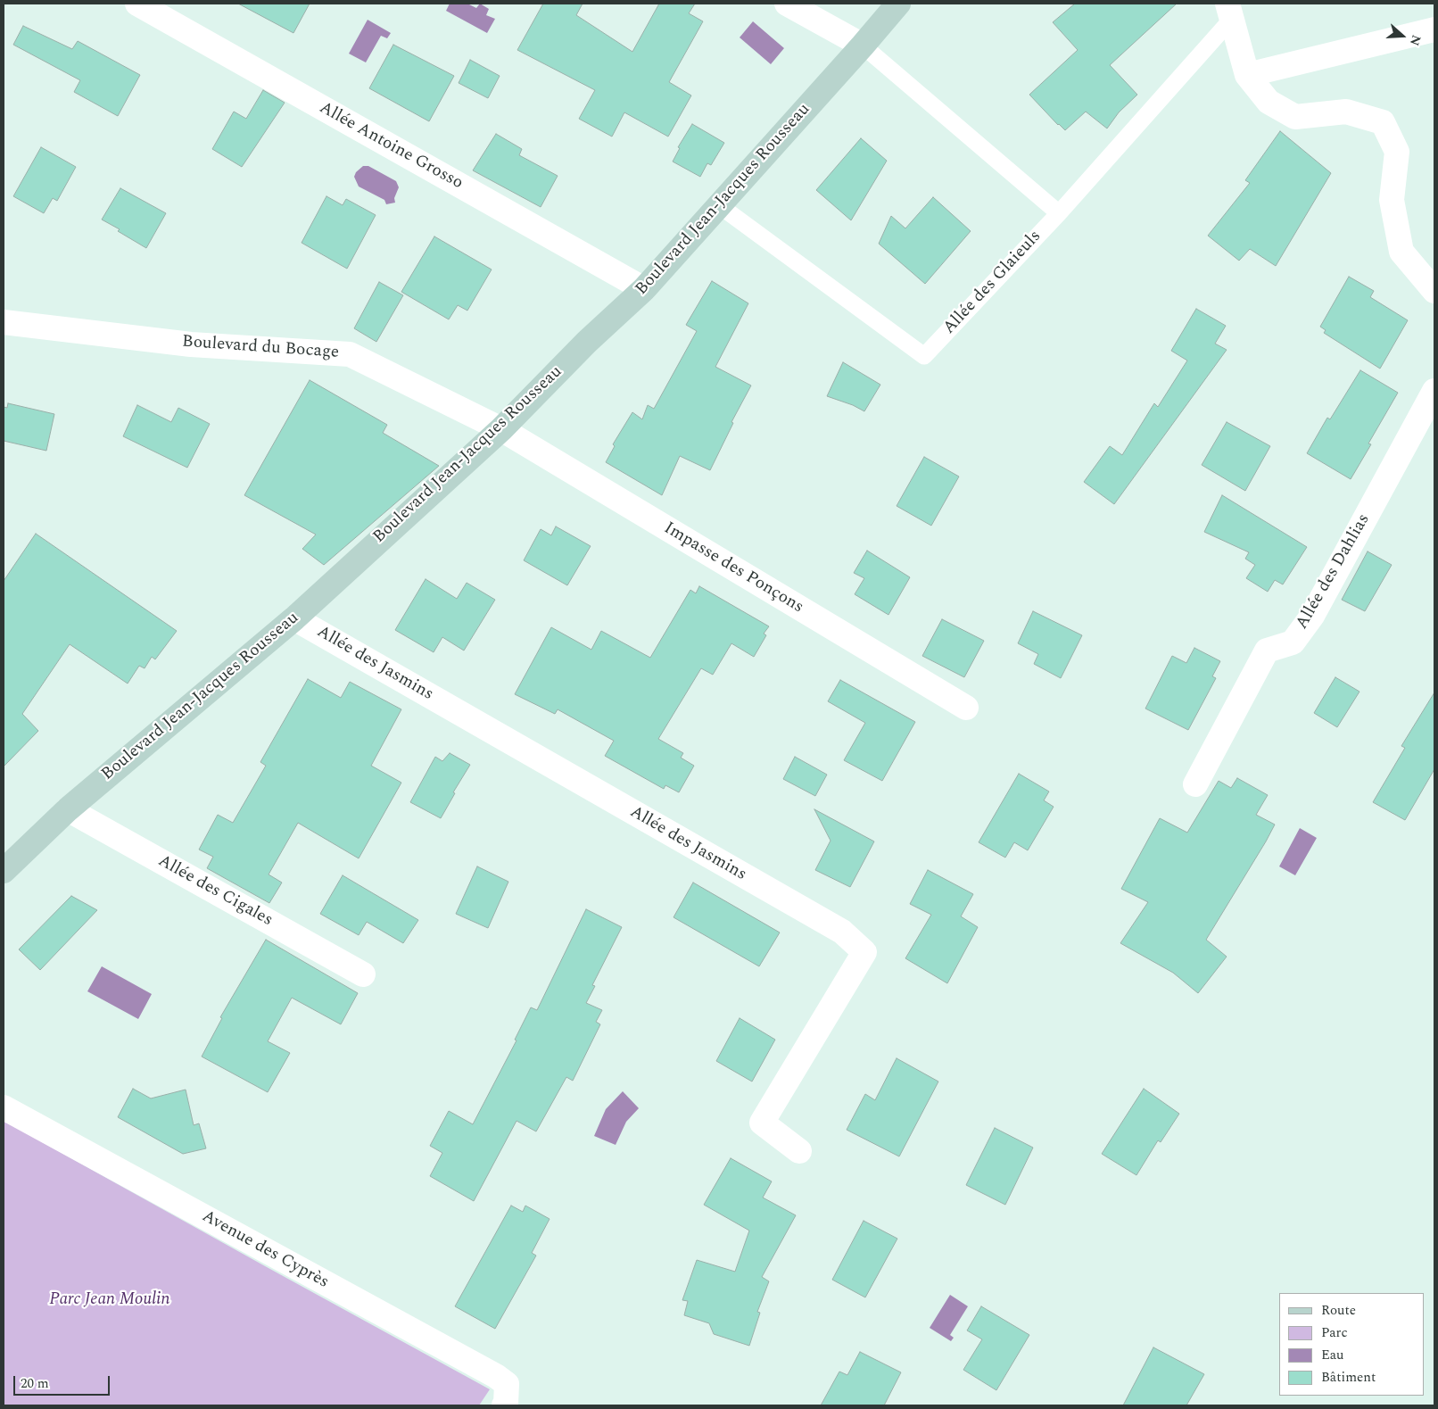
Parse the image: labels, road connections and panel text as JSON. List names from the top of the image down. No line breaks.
{"streets":{"street":["Allée Antoine Grosso","Boulevard Jean-Jacques Rousseau","Boulevard du Bocage","Impasse des Ponçons","Allée des Dahlias","Allée des Jasmins","Allée des Cigales","Avenue des Cyprès"],"lane":["Allée des Glaieuls"]},"crossings":[["Allée Antoine Grosso","Boulevard Jean-Jacques Rousseau"],["Boulevard Jean-Jacques Rousseau","Allée des Glaieuls"],["Boulevard Jean-Jacques Rousseau","Boulevard du Bocage"],["Boulevard Jean-Jacques Rousseau","Impasse des Ponçons"],["Boulevard Jean-Jacques Rousseau","Allée des Jasmins"],["Boulevard Jean-Jacques Rousseau","Allée des Cigales"],["Boulevard du Bocage","Impasse des Ponçons"]],"parks":["Parc Jean Moulin"],"legend":["Route","Parc","Eau","Bâtiment"],"scale_bar":"20 m","north":"right"}
